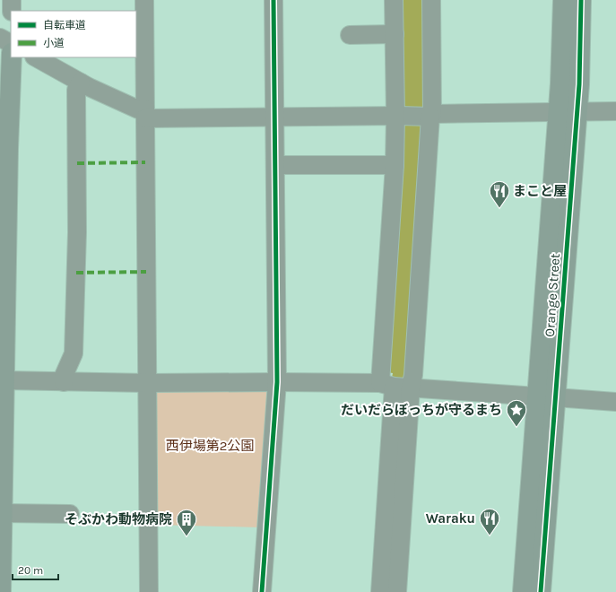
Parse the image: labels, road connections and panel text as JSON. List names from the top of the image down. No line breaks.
{"streets":{"street":["Orange Street"]},"parks":["西伊場第2公園"],"places":{"restaurant":["まこと屋","Waraku"],"place":["だいだらぼっちが守るまち"],"building":["そぶかわ動物病院"]},"legend":["自転車道","小道"],"scale_bar":"20 m"}
